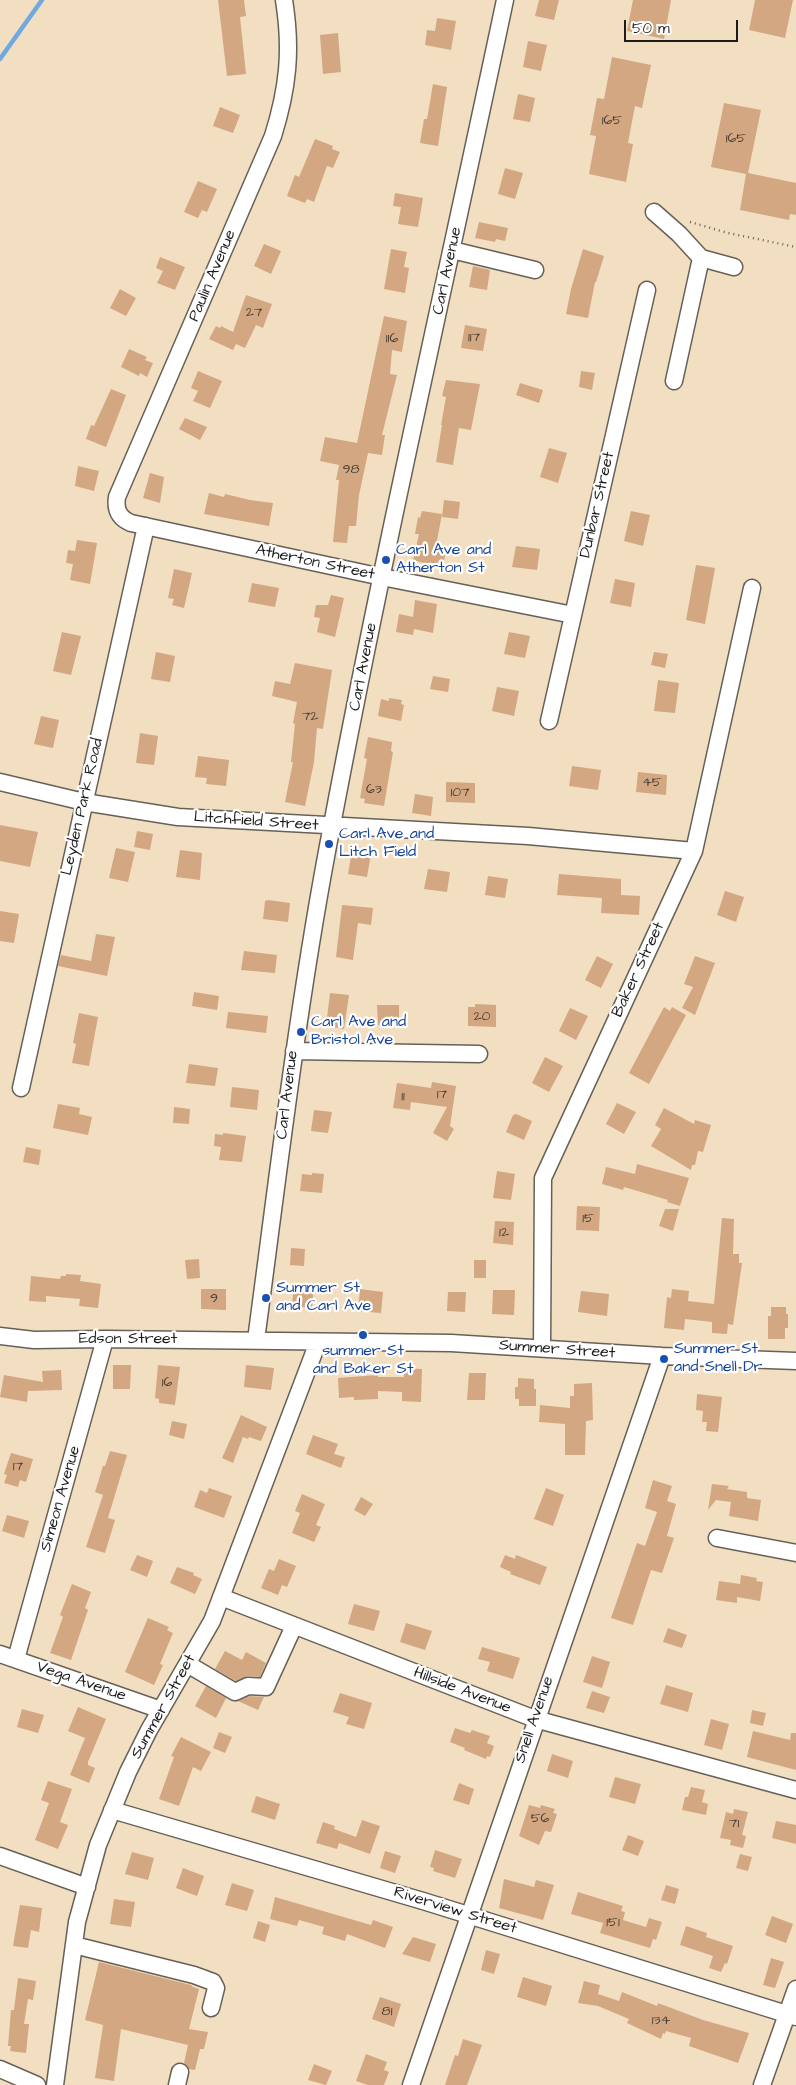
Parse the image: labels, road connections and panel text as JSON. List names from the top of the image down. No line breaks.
{"streets":{"street":["Carl Avenue","Paulin Avenue","Dunbar Street","Atherton Street","Leyden Park Road","Litchfield Street","Baker Street","Edson Street","Summer Street","Simeon Avenue","Vega Avenue","Hillside Avenue","Snell Avenue","Riverview Street"]},"crossings":[["Carl Avenue","Atherton Street"],["Carl Avenue","Litchfield Street"],["Carl Avenue","Edson Street"],["Carl Avenue","Summer Street"],["Paulin Avenue","Atherton Street"],["Paulin Avenue","Leyden Park Road"],["Dunbar Street","Atherton Street"],["Atherton Street","Leyden Park Road"],["Leyden Park Road","Litchfield Street"],["Litchfield Street","Baker Street"],["Baker Street","Summer Street"],["Edson Street","Summer Street"],["Edson Street","Simeon Avenue"],["Summer Street","Vega Avenue"],["Summer Street","Hillside Avenue"],["Summer Street","Snell Avenue"],["Summer Street","Riverview Street"],["Simeon Avenue","Vega Avenue"],["Hillside Avenue","Snell Avenue"],["Snell Avenue","Riverview Street"]],"places":["Carl Ave and Atherton St","Carl Ave and Litch Field","Carl Ave and Bristol Ave","Summer St and Carl Ave","summer St and Baker St","Summer St and Snell Dr"],"house_numbers":["165","165","27","117","116","98","72","45","63","107","20","17","11","15","12","9","16","17","56","71","151","81","134"],"scale_bar":"50 m"}
